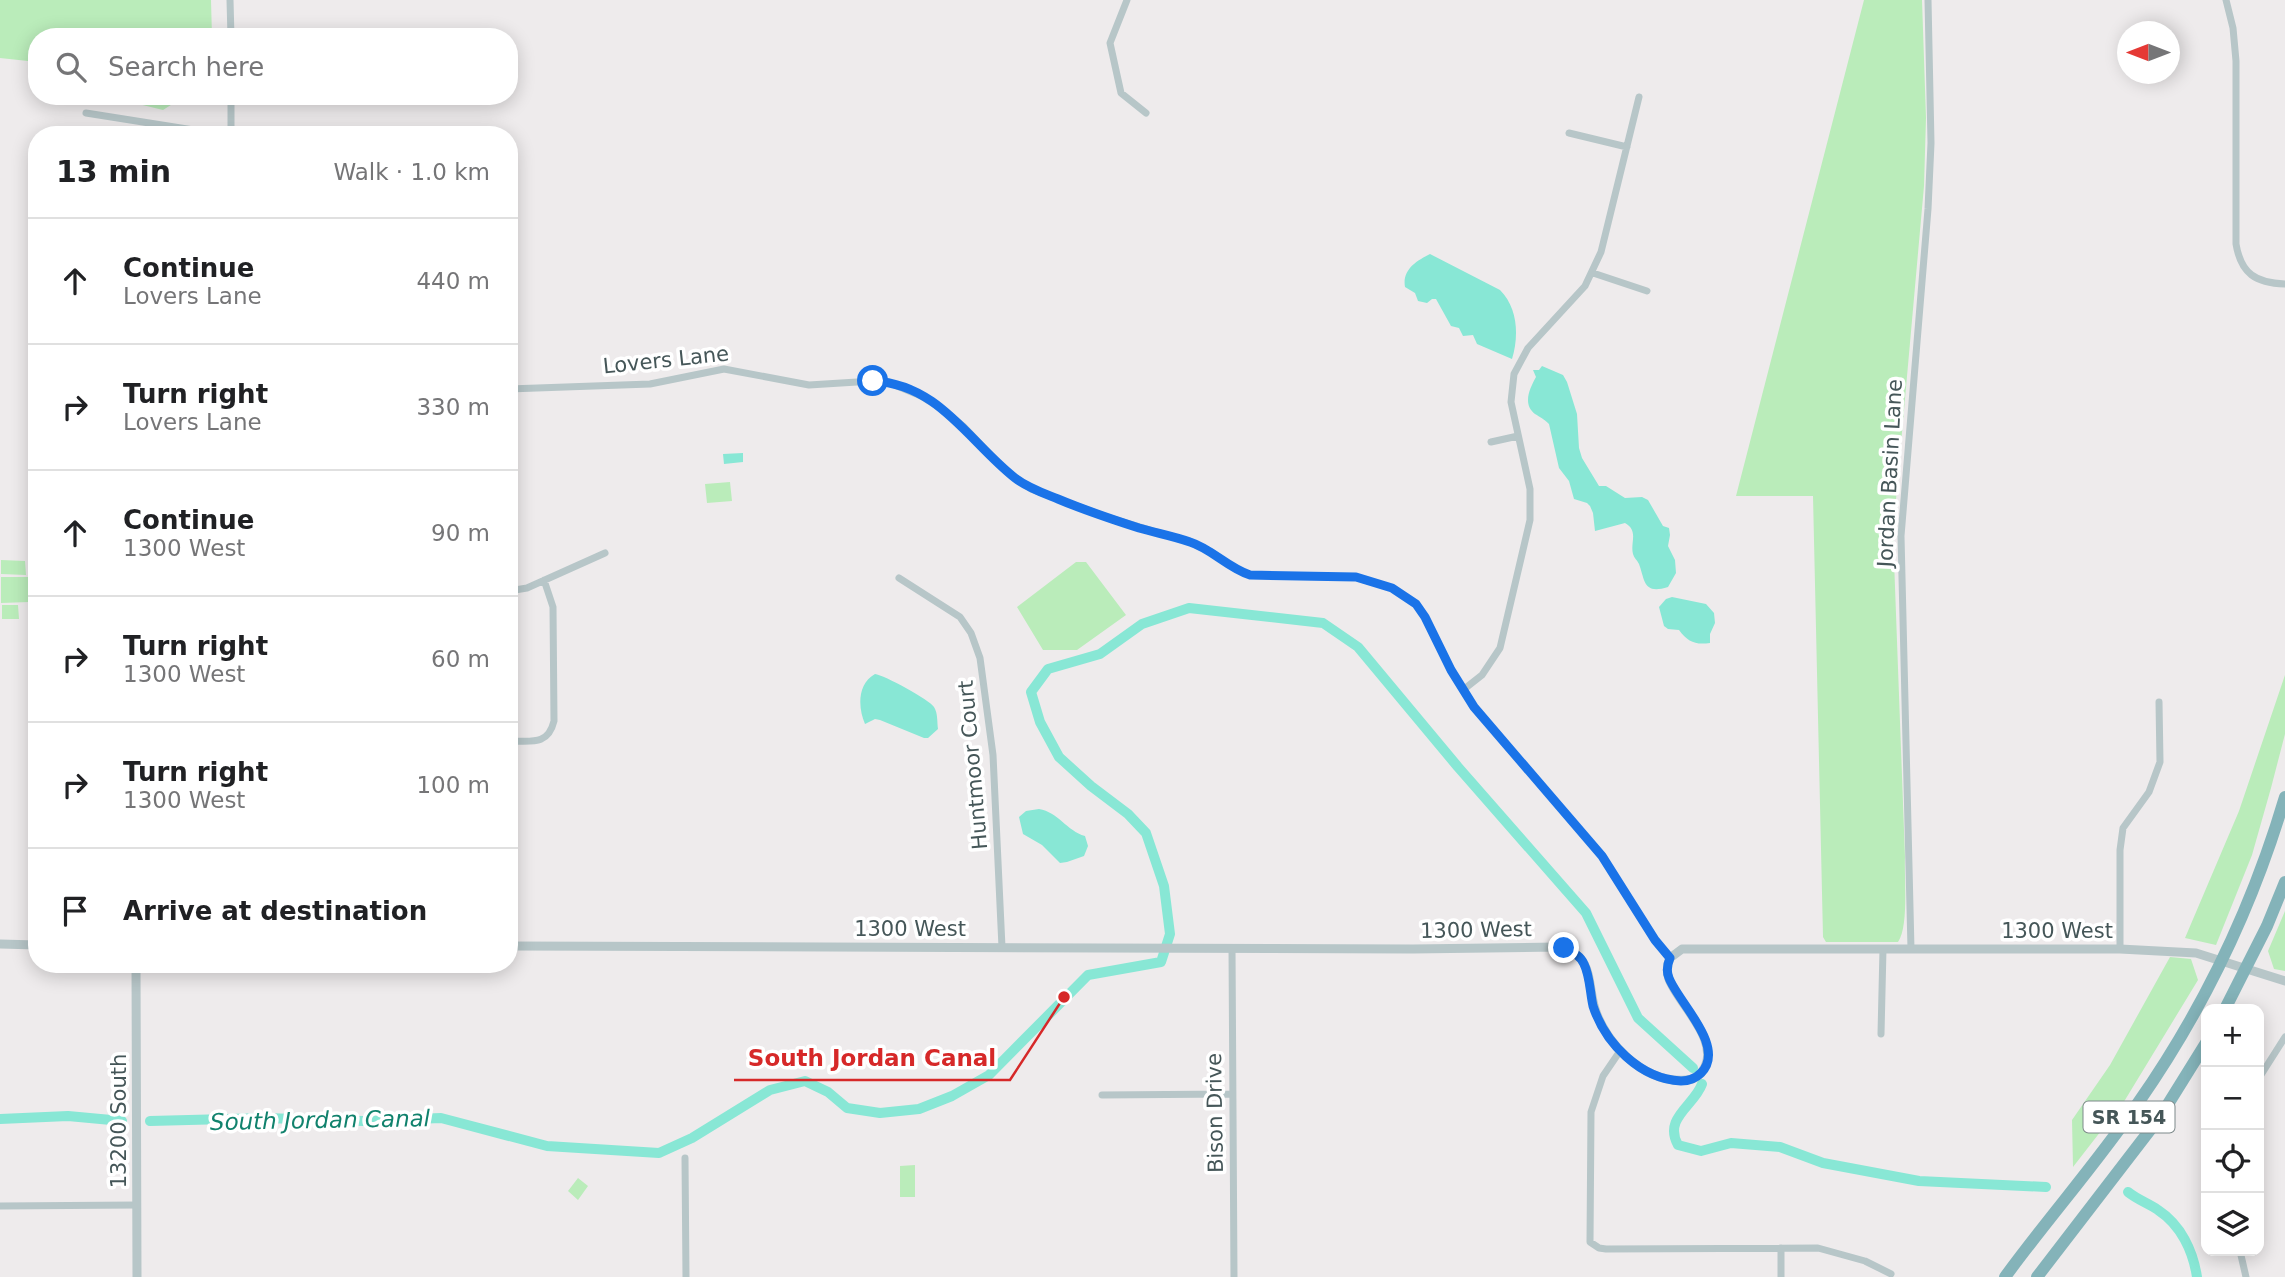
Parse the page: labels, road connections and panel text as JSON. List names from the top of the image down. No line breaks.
{"streets":{"highway":["SR 154"],"street":["Lovers Lane","Jordan Basin Lane","Huntmoor Court","1300 West","Bison Drive","13200 South"]},"crossings":[["Lovers Lane","1300 West"],["Jordan Basin Lane","1300 West"],["Huntmoor Court","1300 West"],["1300 West","Bison Drive"]],"water":["South Jordan Canal"],"places":["South Jordan Canal"],"north":"left","page":{"search":"Search here","heading":["13 min","Walk · 1.0 km"],"list":[["Continue","Lovers Lane","440 m"],["Turn right","Lovers Lane","330 m"],["Continue","1300 West","90 m"],["Turn right","1300 West","60 m"],["Turn right","1300 West","100 m"],"Arrive at destination"],"map_buttons":["+","−"]}}
